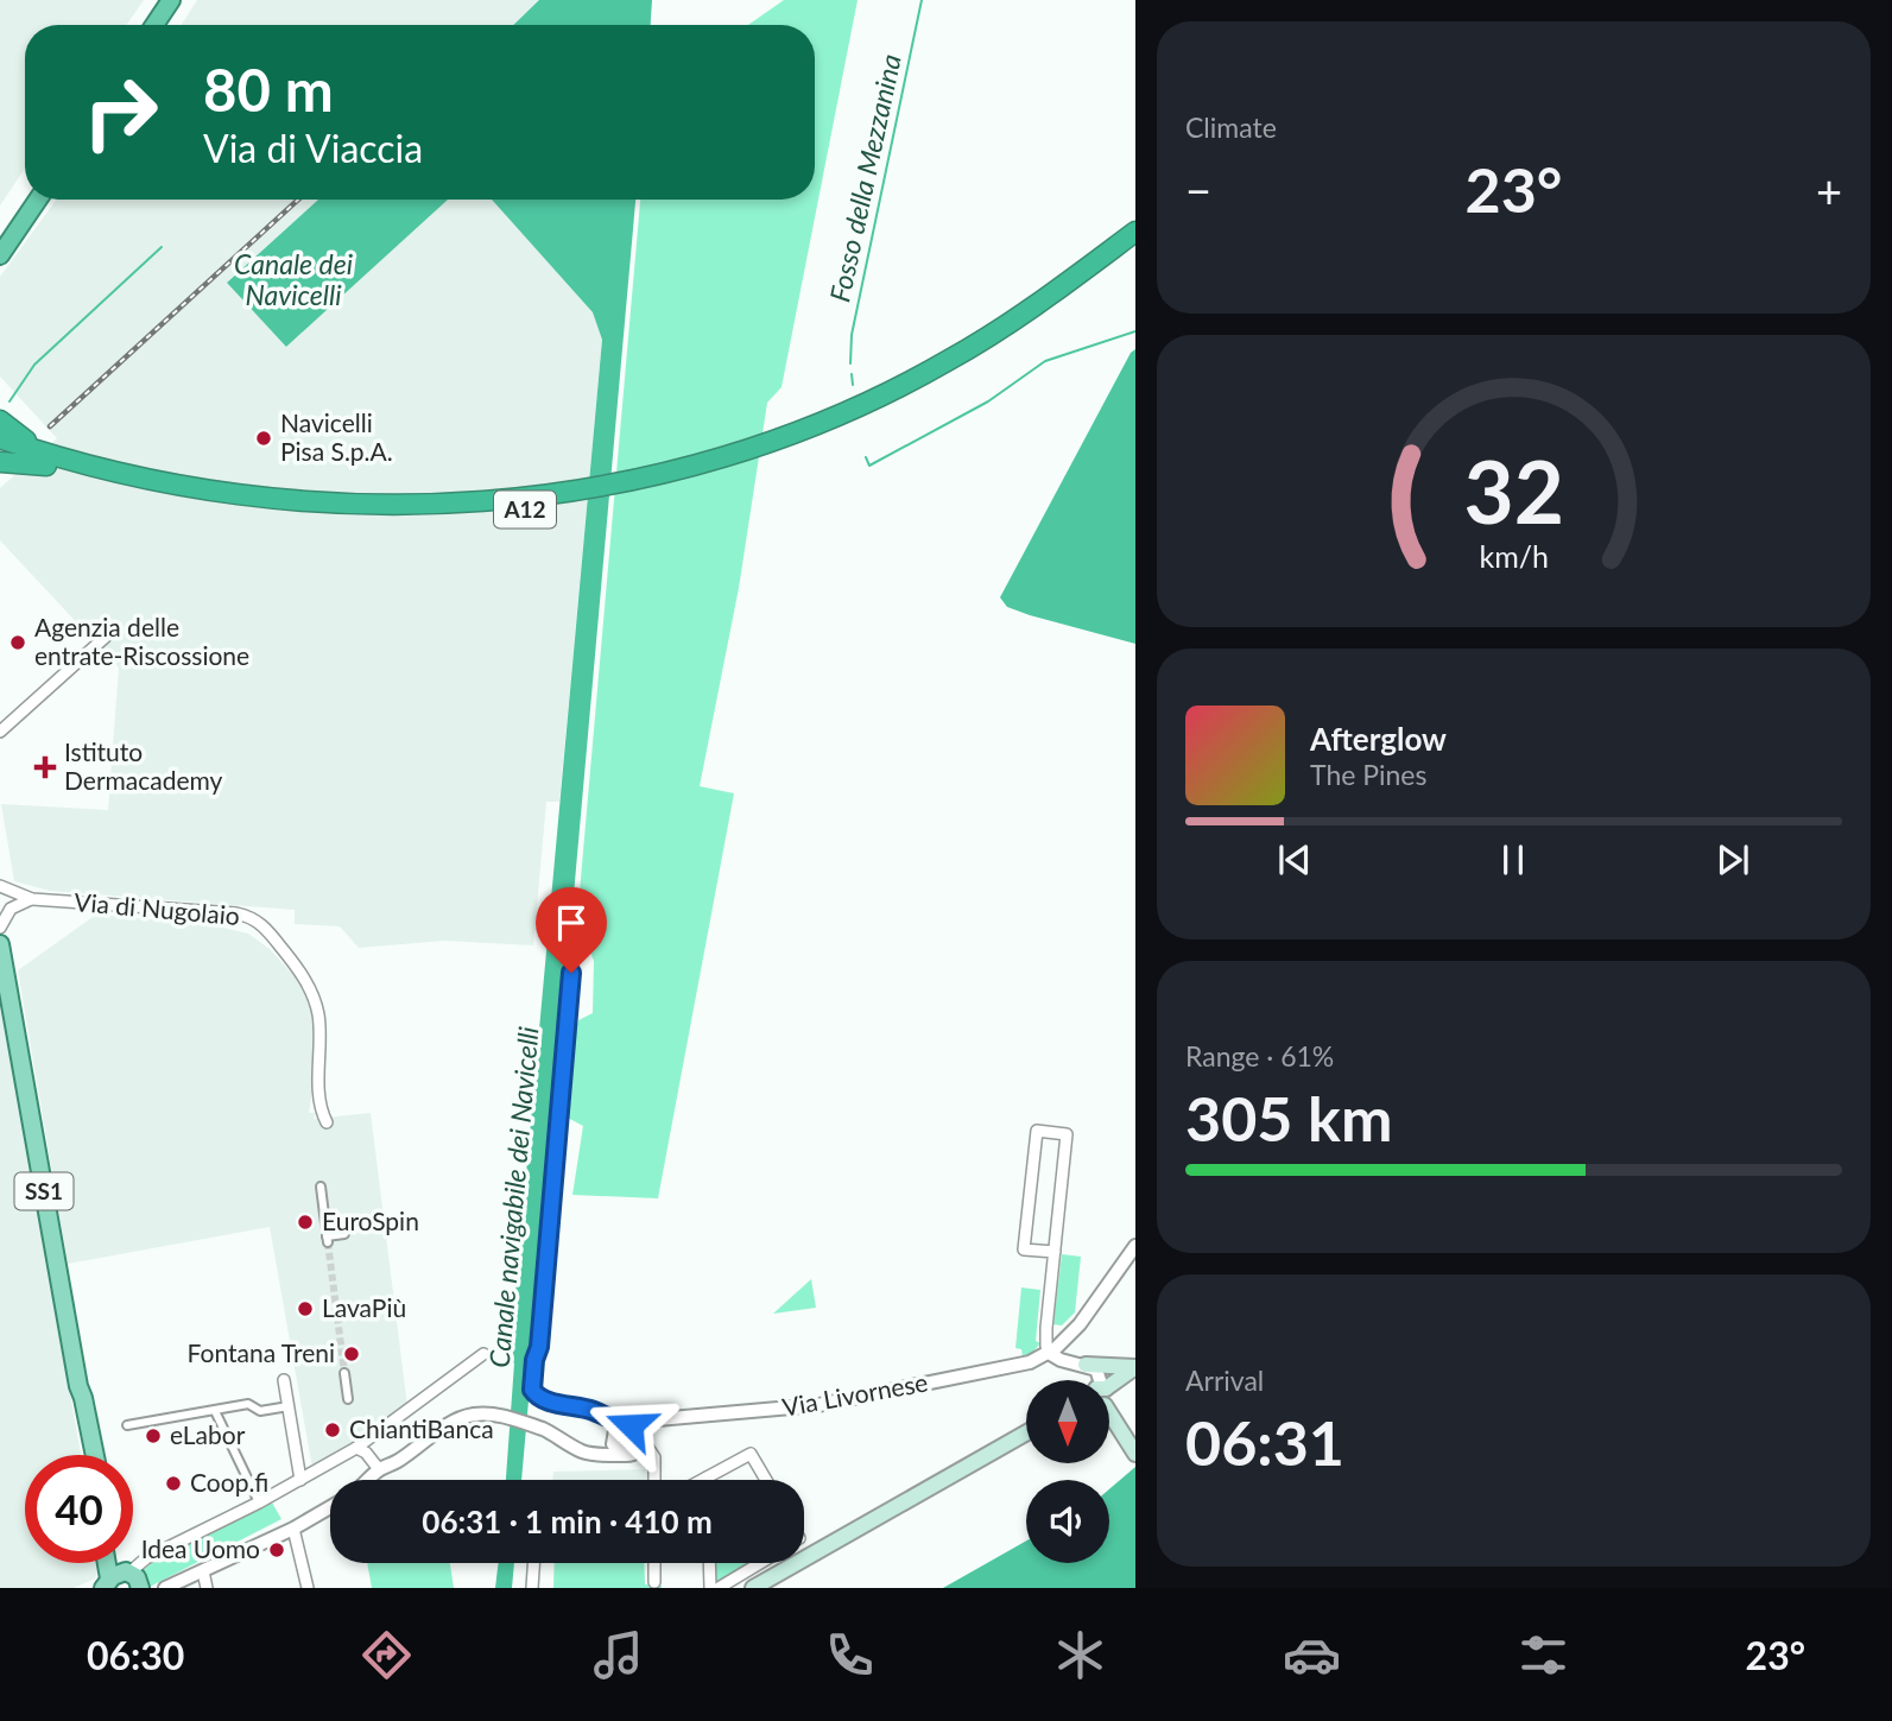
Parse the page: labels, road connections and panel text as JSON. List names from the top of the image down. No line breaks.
{"streets":{"highway":["A12"],"main road":["SS1"],"street":["Via di Nugolaio","Via Livornese"]},"water":["Fosso della Mezzanina","Canale dei Navicelli","Canale navigabile dei Navicelli"],"places":{"other":["Navicelli Pisa S.p.A.","Agenzia delle entrate-Riscossione","EuroSpin","LavaPiù","Fontana Treni","ChiantiBanca","eLabor","Coop.fi","Idea Uomo"],"health":["Istituto Dermacademy"]},"north":"bottom","page":{"tile":["Climate",["Range · 61%","305 km"],["Arrival","06:31"]],"turn":["80 m","Via di Viaccia"],"heat":["−","23°","+"],"song":["Afterglow","The Pines"],"limit":"40","trip":"06:31 · 1 min · 410 m","tabs":["06:30","23°"],"gauge":["32","km/h"]}}
